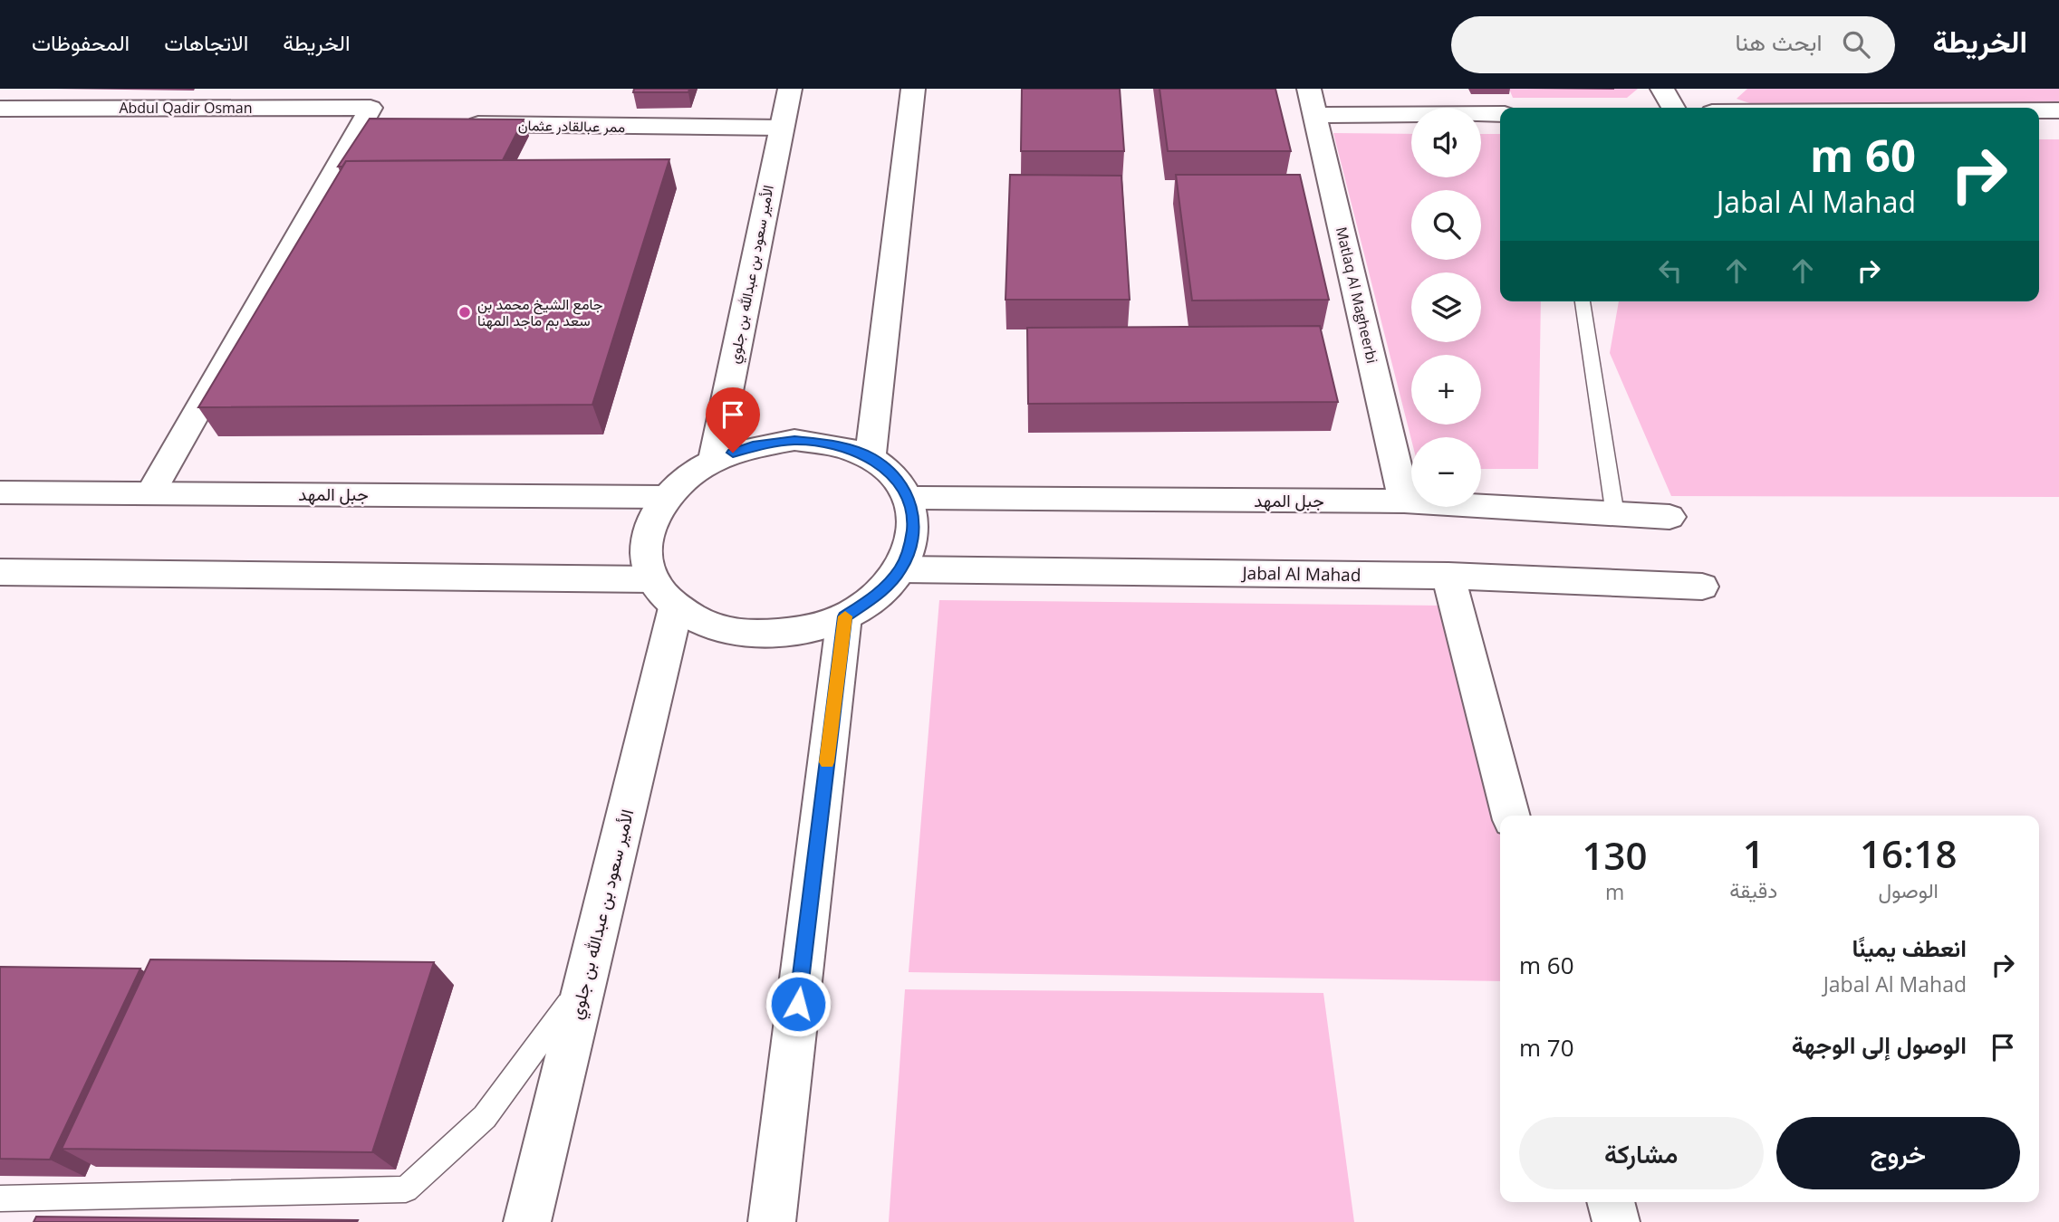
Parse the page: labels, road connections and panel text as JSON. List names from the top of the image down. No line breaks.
{"streets":{"street":["Abdul Qadir Osman","ممر عبالقادر عثمان","الأمير سعود بن عبدالله بن جلوي","Matlaq Al Magheerbi","جبل المهد","Jabal Al Mahad"]},"crossings":[["ممر عبالقادر عثمان","الأمير سعود بن عبدالله بن جلوي"],["Matlaq Al Magheerbi","جبل المهد"]],"places":["جامع الشيخ محمد بن سعد بم ماجد المهنا"],"page":{"header":"الخريطة","search":"ابحث هنا","nav":["الخريطة","الاتجاهات","المحفوظات"],"map_buttons":["+","−"],"turn":["60 m","Jabal Al Mahad"],"eta":["16:18","الوصول","1","دقيقة","130","m"],"list":[{"name":"انعطف يمينًا","note":"Jabal Al Mahad","value":"60 m"},{"name":"الوصول إلى الوجهة","value":"70 m"}],"buttons":["خروج","مشاركة"]}}
